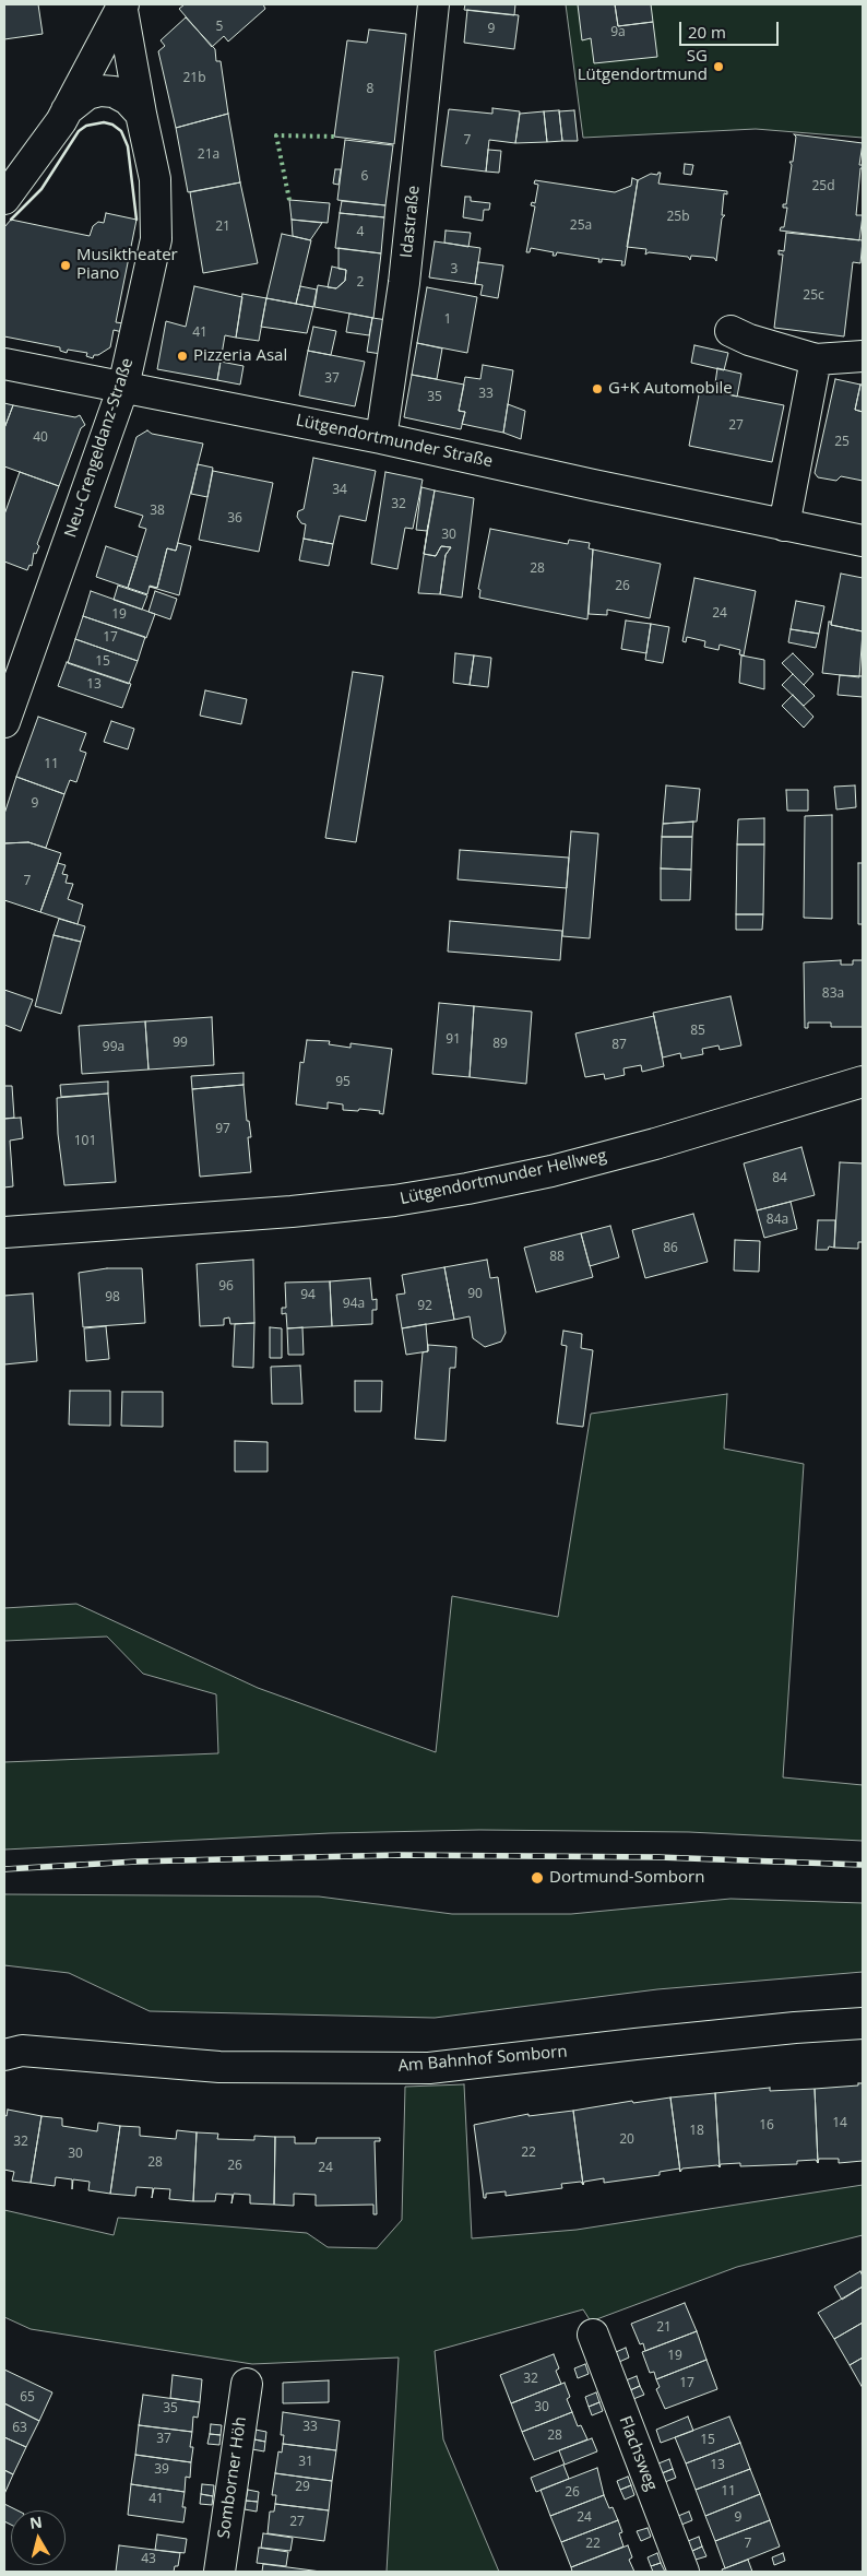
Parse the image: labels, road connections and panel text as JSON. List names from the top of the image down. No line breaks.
{"streets":{"street":["Idastraße","Lütgendortmunder Straße","Neu-Crengeldanz-Straße","Lütgendortmunder Hellweg","Am Bahnhof Somborn","Flachsweg","Somborner Höh"]},"crossings":[["Idastraße","Lütgendortmunder Straße"],["Lütgendortmunder Straße","Neu-Crengeldanz-Straße"]],"places":["SG Lütgendortmund","Musiktheater Piano","Pizzeria Asal","G+K Automobile","Dortmund-Somborn"],"house_numbers":["5","9","9a","21b","8","7","21a","6","25d","25b","25a","21","4","3","2","25c","1","41","37","33","35","27","40","25","34","32","38","36","30","28","26","24","19","17","15","13","11","9","7","83a","85","91","99","89","87","99a","95","97","101","84","84a","86","88","96","90","94","98","94a","92","14","16","18","20","32","22","30","28","26","24","21","19","32","17","65","30","35","33","63","28","37","15","31","13","39","29","11","26","41","24","9","27","22","7","43"],"scale_bar":"20 m","north":"top"}
